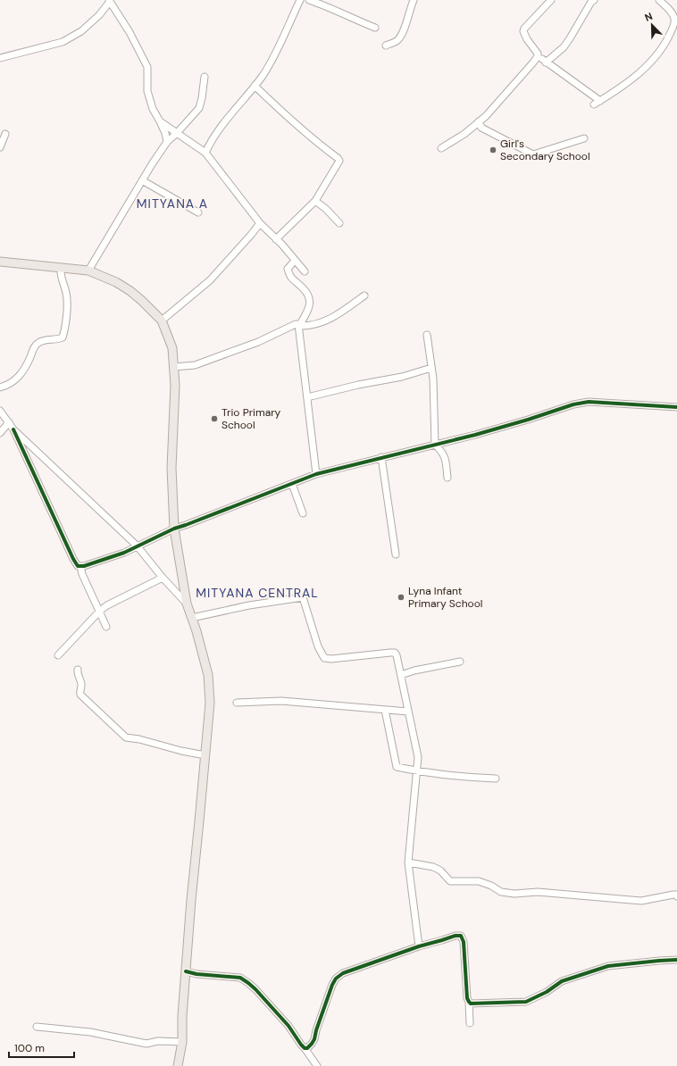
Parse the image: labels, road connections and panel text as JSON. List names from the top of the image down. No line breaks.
{"districts":["MITYANA A","MITYANA CENTRAL"],"places":["Girl's Secondary School","Trio Primary School","Lyna Infant Primary School"],"scale_bar":"100 m","north":"top left"}
